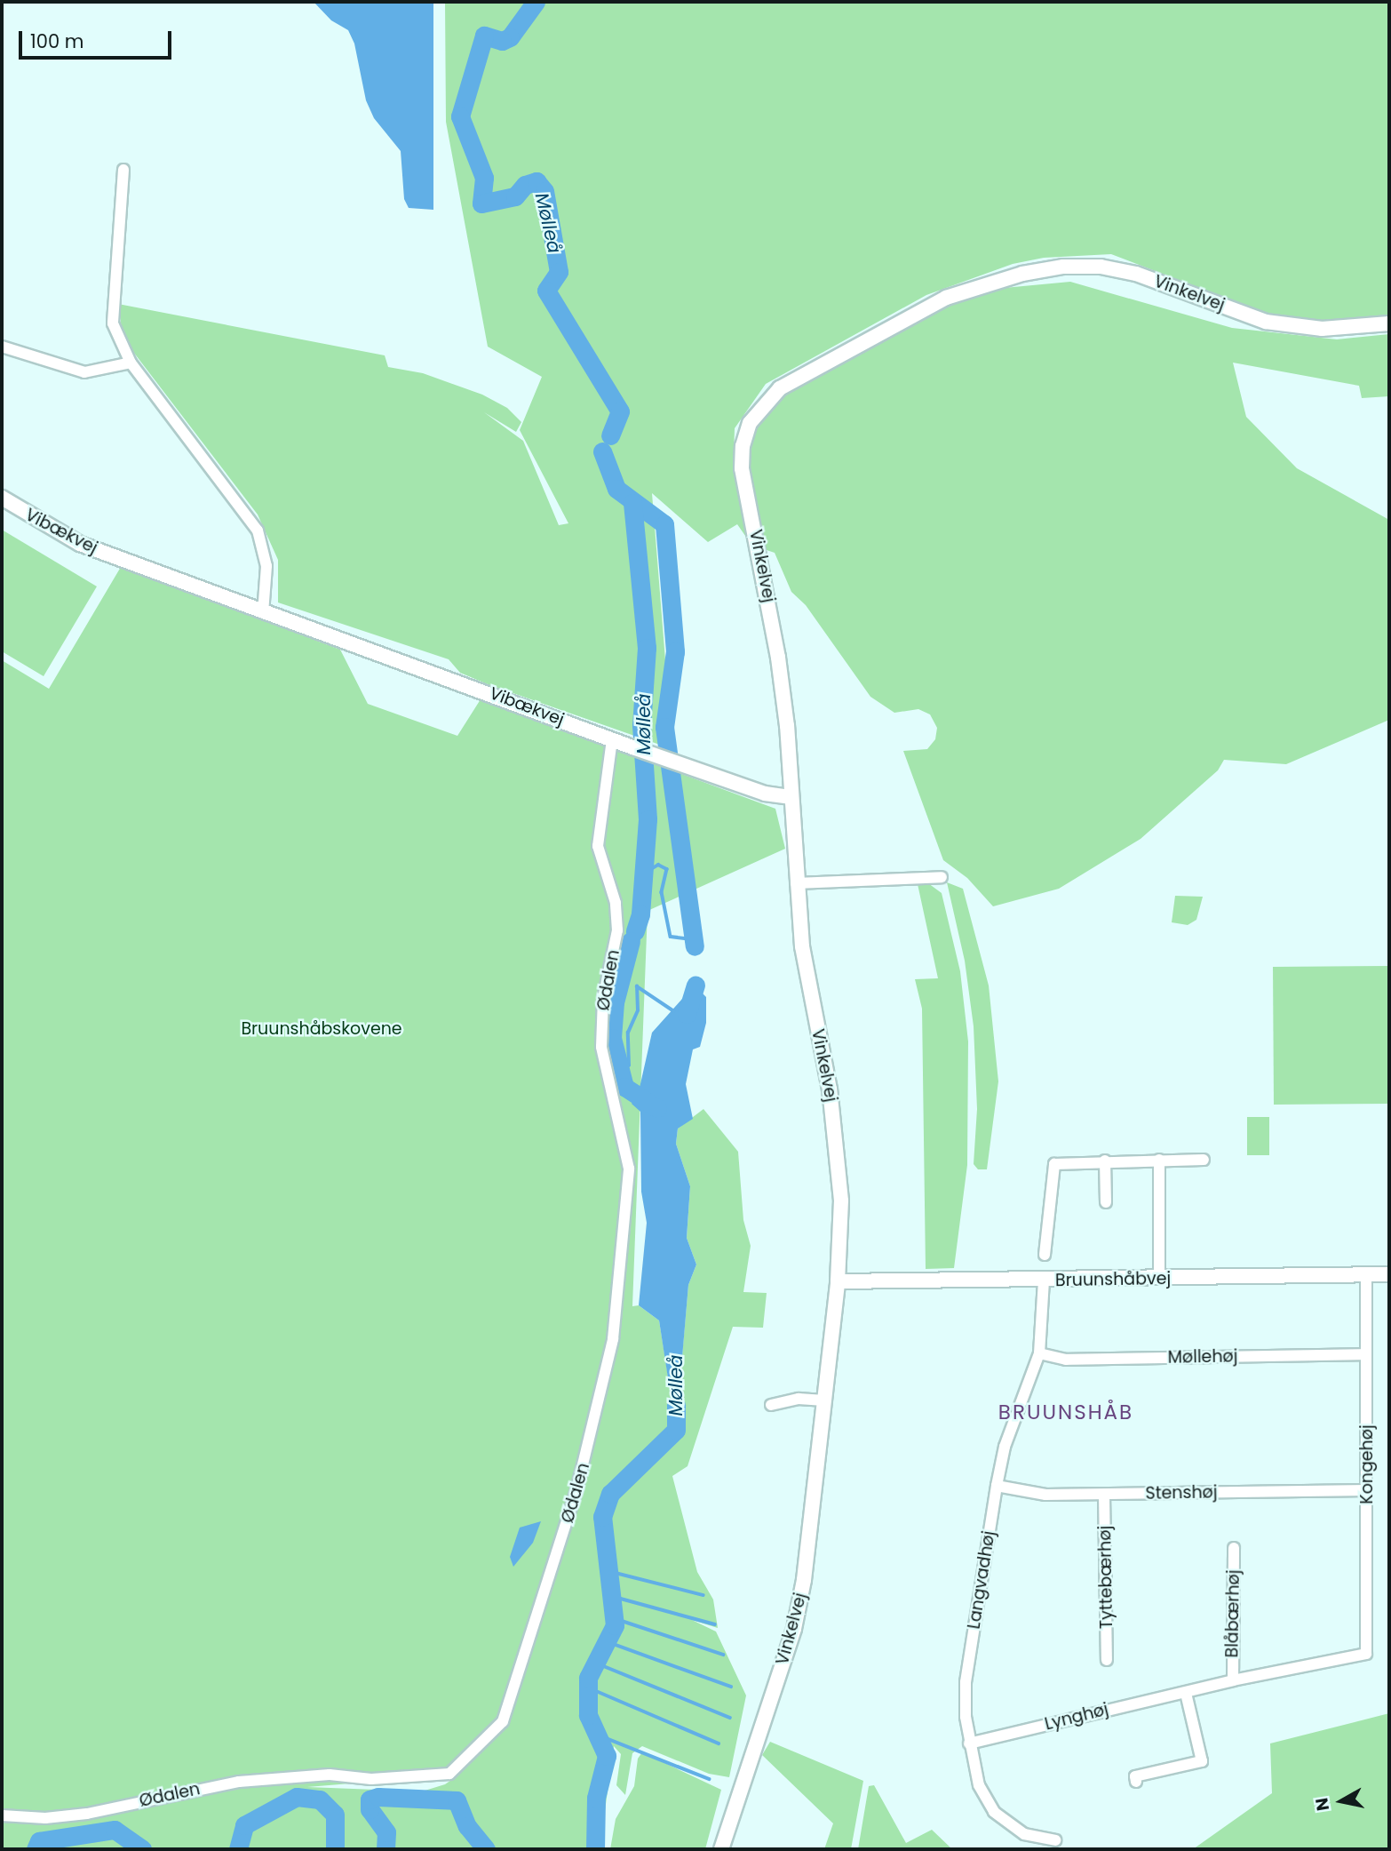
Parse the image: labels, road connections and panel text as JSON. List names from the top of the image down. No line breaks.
{"streets":{"street":["Vinkelvej","Vibækvej","Ødalen","Bruunshåbvej","Møllehøj","Kongehøj","Stenshøj","Tyttebærhøj","Langvadhøj","Blåbærhøj","Lynghøj"]},"crossings":[["Vinkelvej","Vibækvej"],["Vinkelvej","Bruunshåbvej"],["Vibækvej","Ødalen"],["Bruunshåbvej","Kongehøj"],["Bruunshåbvej","Langvadhøj"],["Møllehøj","Kongehøj"],["Møllehøj","Langvadhøj"],["Kongehøj","Stenshøj"],["Kongehøj","Lynghøj"],["Stenshøj","Tyttebærhøj"],["Stenshøj","Langvadhøj"],["Langvadhøj","Lynghøj"],["Blåbærhøj","Lynghøj"]],"districts":["BRUUNSHÅB"],"water":["Mølleå"],"parks":["Bruunshåbskovene"],"scale_bar":"100 m","north":"left"}
